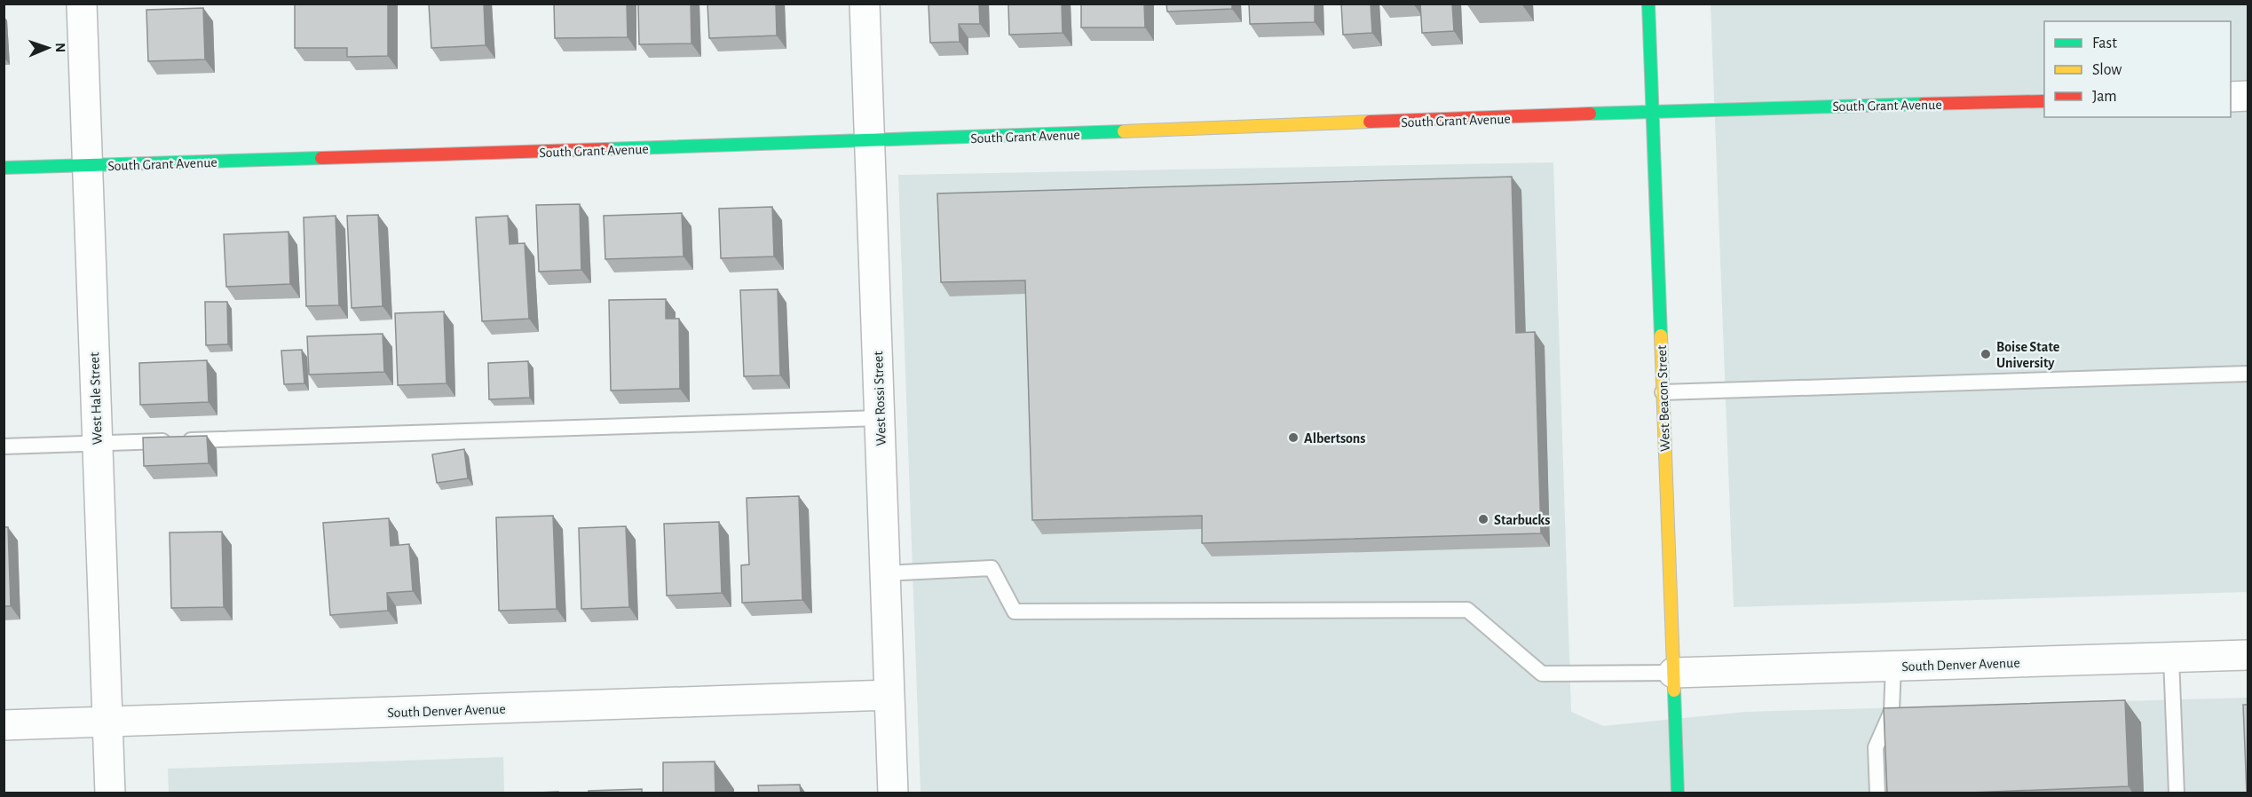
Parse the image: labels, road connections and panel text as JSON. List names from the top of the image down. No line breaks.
{"streets":{"street":["South Grant Avenue","West Hale Street","West Rossi Street","West Beacon Street","South Denver Avenue"]},"crossings":[["South Grant Avenue","West Hale Street"],["South Grant Avenue","West Rossi Street"],["South Grant Avenue","West Beacon Street"],["West Hale Street","South Denver Avenue"],["West Rossi Street","South Denver Avenue"],["West Beacon Street","South Denver Avenue"]],"places":["Boise State University","Albertsons","Starbucks"],"legend":["Fast","Slow","Jam"],"north":"right"}
